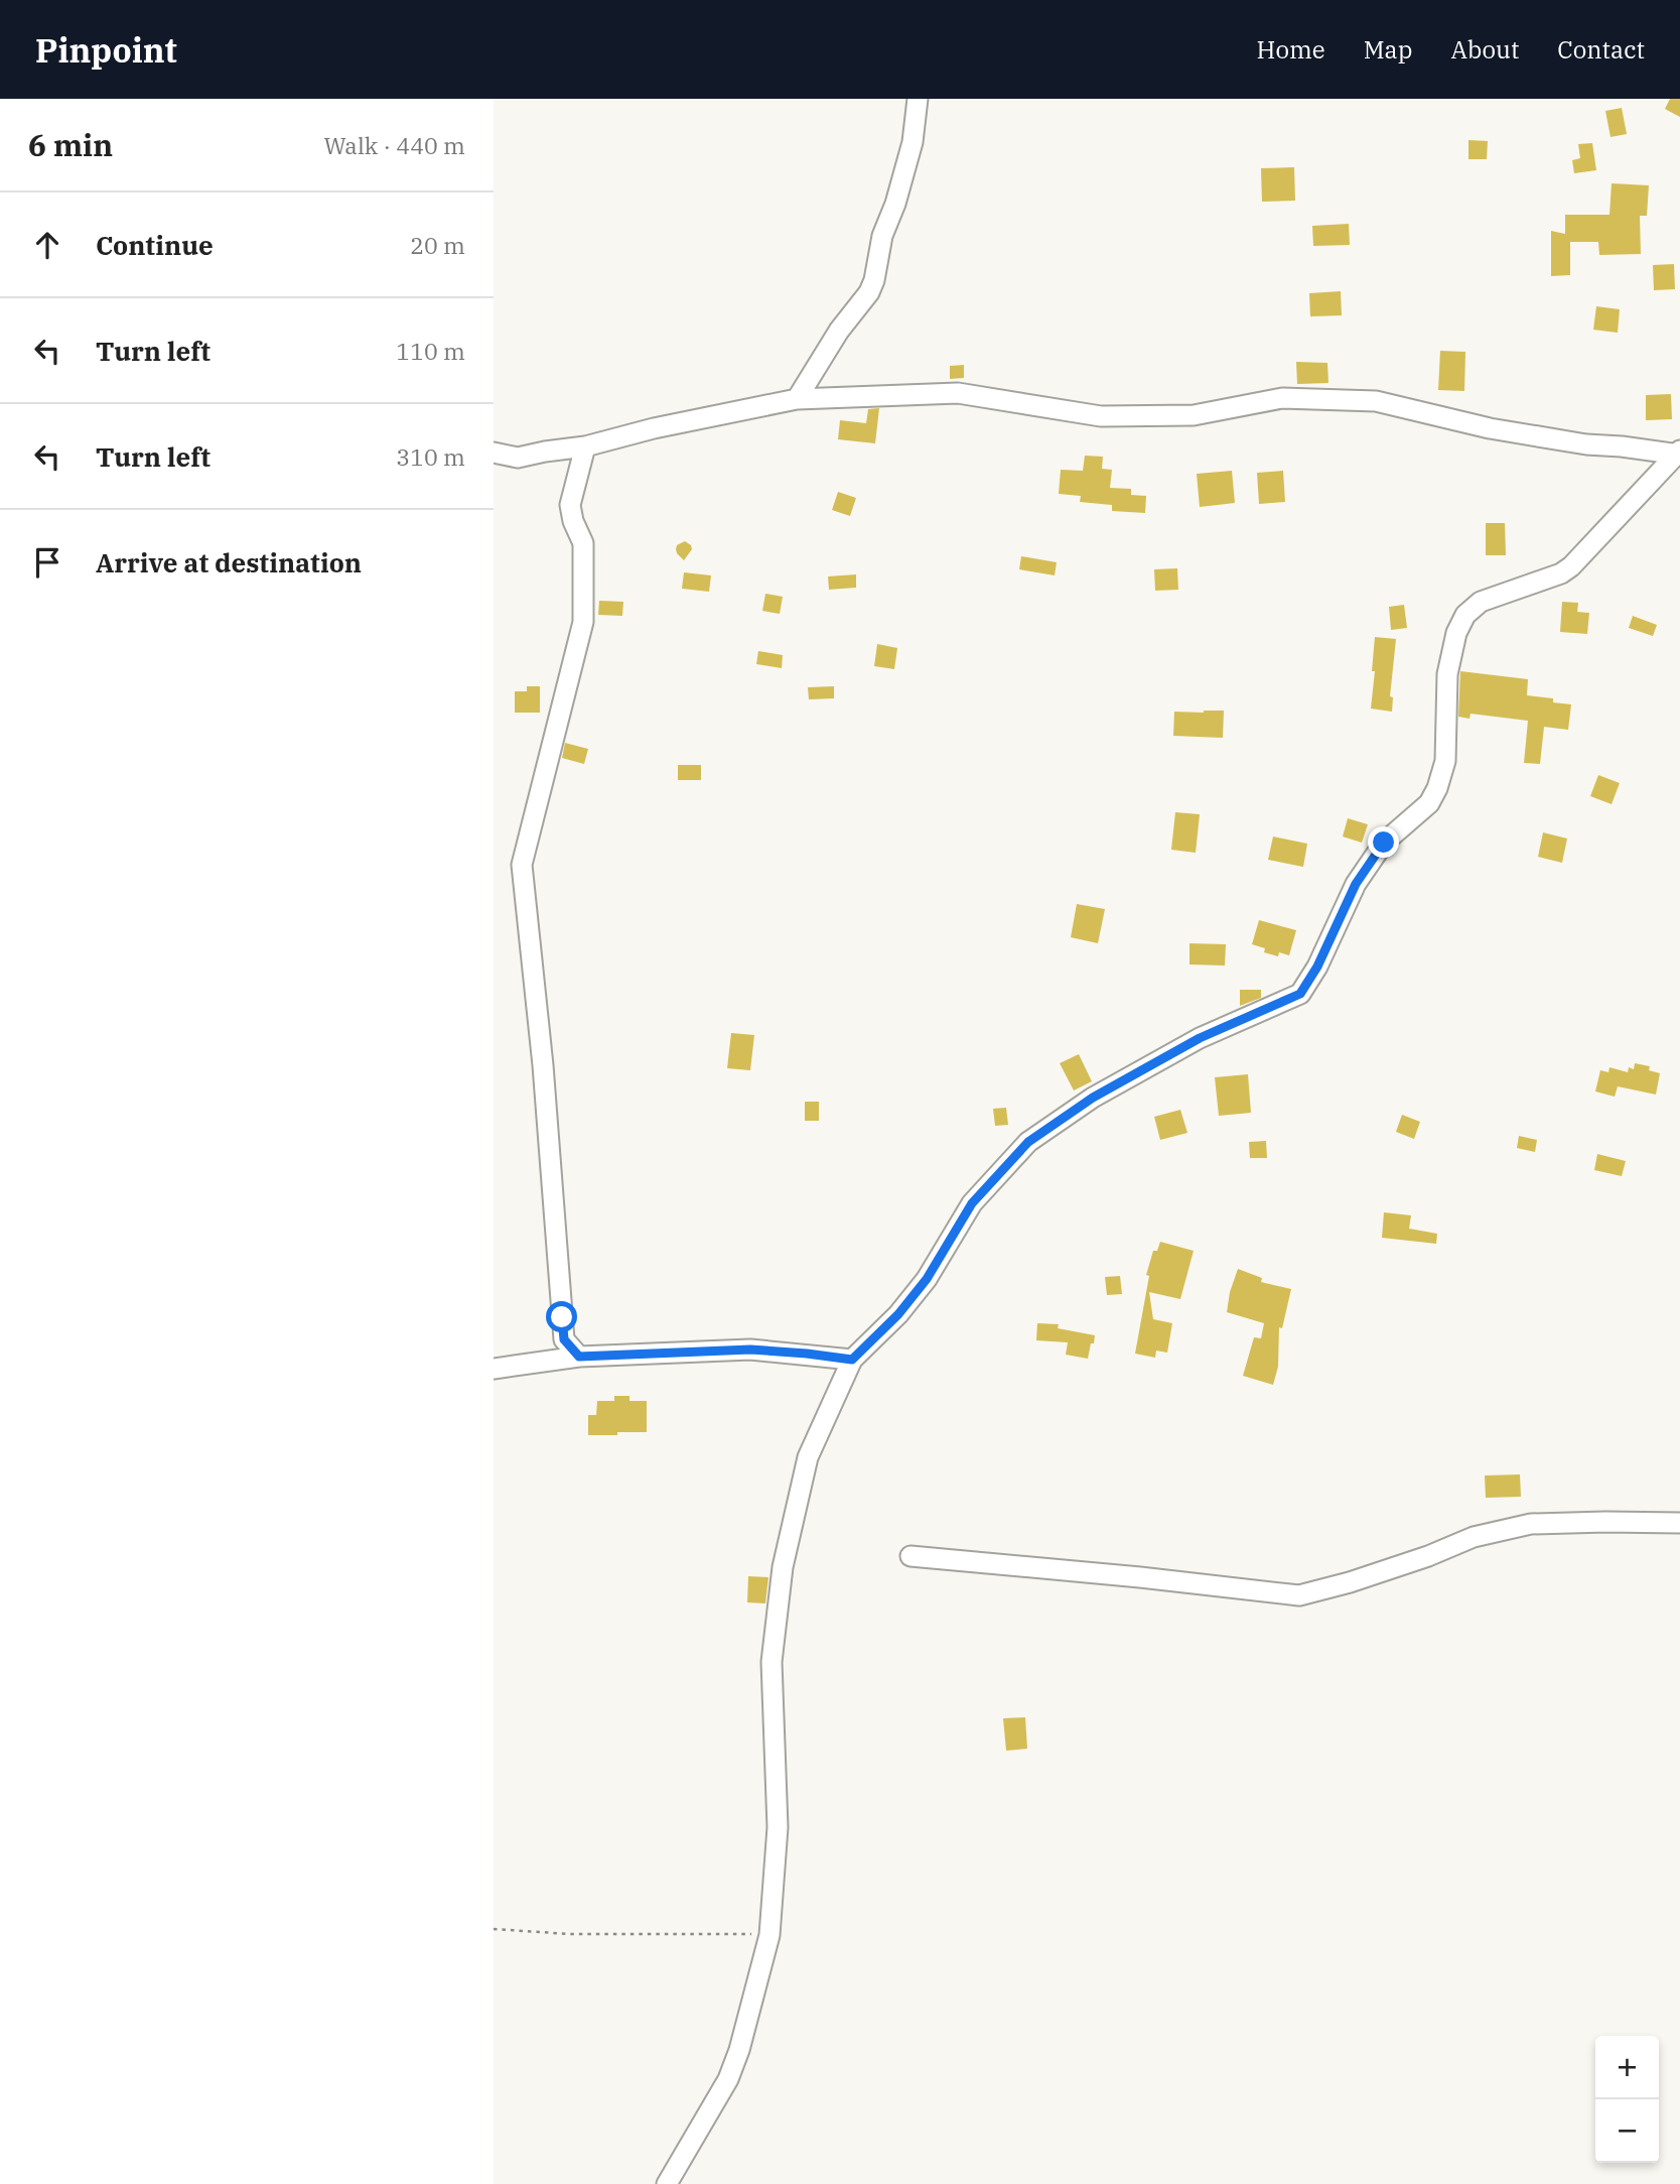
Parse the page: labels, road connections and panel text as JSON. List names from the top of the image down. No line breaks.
{"page":{"header":"Pinpoint","nav":["Home","Map","About","Contact"],"heading":["6 min","Walk · 440 m"],"list":[["Continue","20 m"],["Turn left","110 m"],["Turn left","310 m"],"Arrive at destination"],"map_buttons":["+","−"]}}
